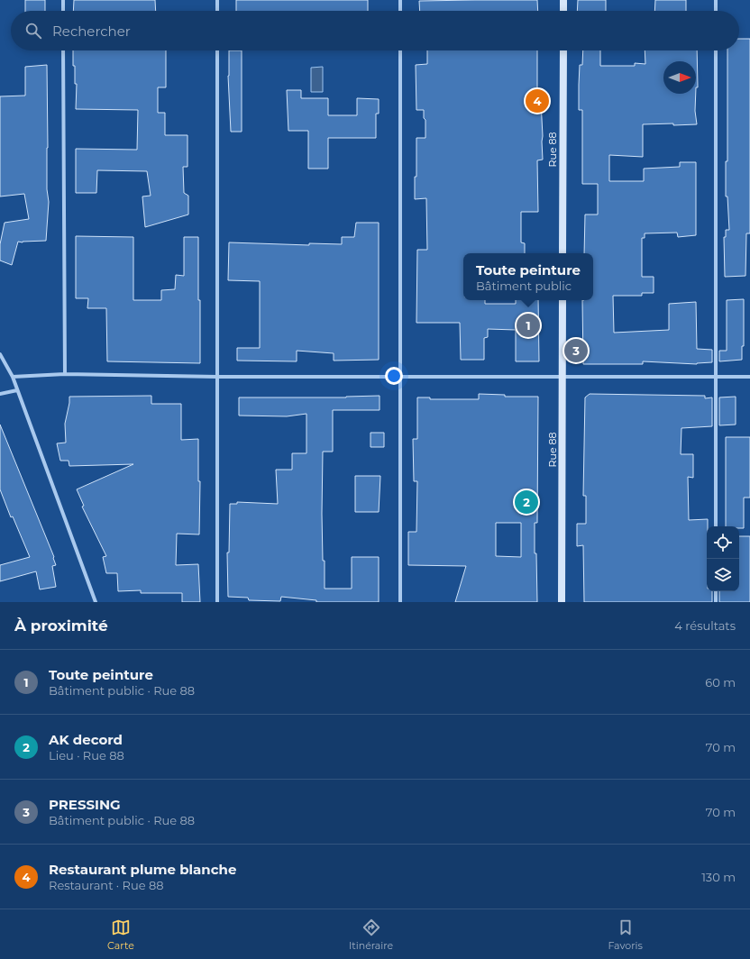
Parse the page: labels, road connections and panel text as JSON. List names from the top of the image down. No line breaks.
{"streets":{"main road":["Rue 88"]},"north":"right","page":{"search":"Rechercher","pins":["4","1","3","2"],"popup":["Toute peinture","Bâtiment public"],"heading":["À proximité","4 résultats"],"list":[{"mark":"1","name":"Toute peinture","note":"Bâtiment public · Rue 88","value":"60 m"},{"mark":"2","name":"AK decord","note":"Lieu · Rue 88","value":"70 m"},{"mark":"3","name":"PRESSING","note":"Bâtiment public · Rue 88","value":"70 m"},{"mark":"4","name":"Restaurant plume blanche","note":"Restaurant · Rue 88","value":"130 m"}],"nav":["Carte","Itinéraire","Favoris"]}}
